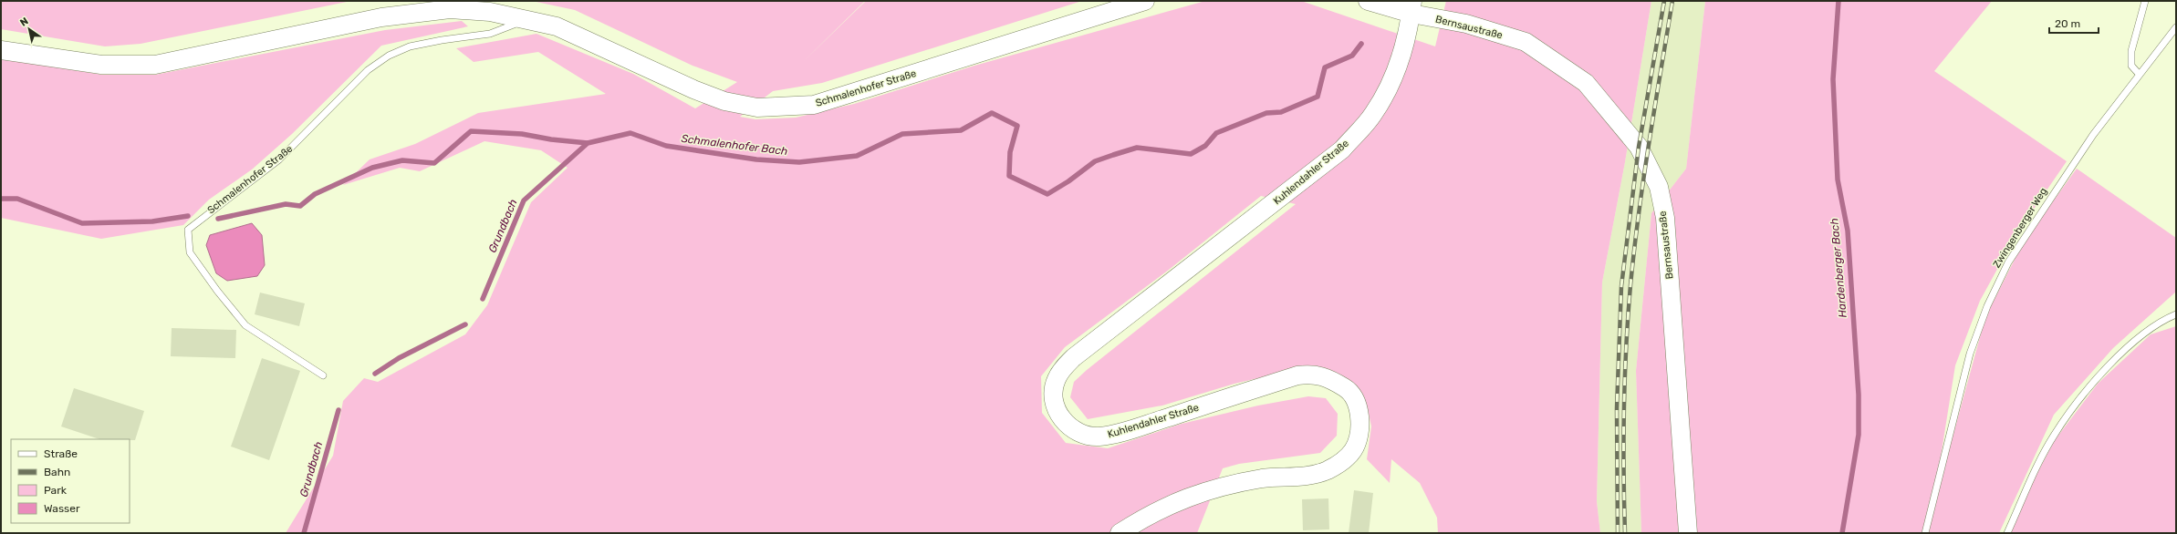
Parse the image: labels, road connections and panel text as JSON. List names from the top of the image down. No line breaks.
{"streets":{"main road":["Bernsaustraße","Schmalenhofer Straße","Kuhlendahler Straße"],"lane":["Zwingenberger Weg"]},"crossings":[["Bernsaustraße","Kuhlendahler Straße"]],"water":["Schmalenhofer Bach","Grundbach","Hardenberger Bach"],"legend":["Straße","Bahn","Park","Wasser"],"scale_bar":"20 m","north":"top left"}
